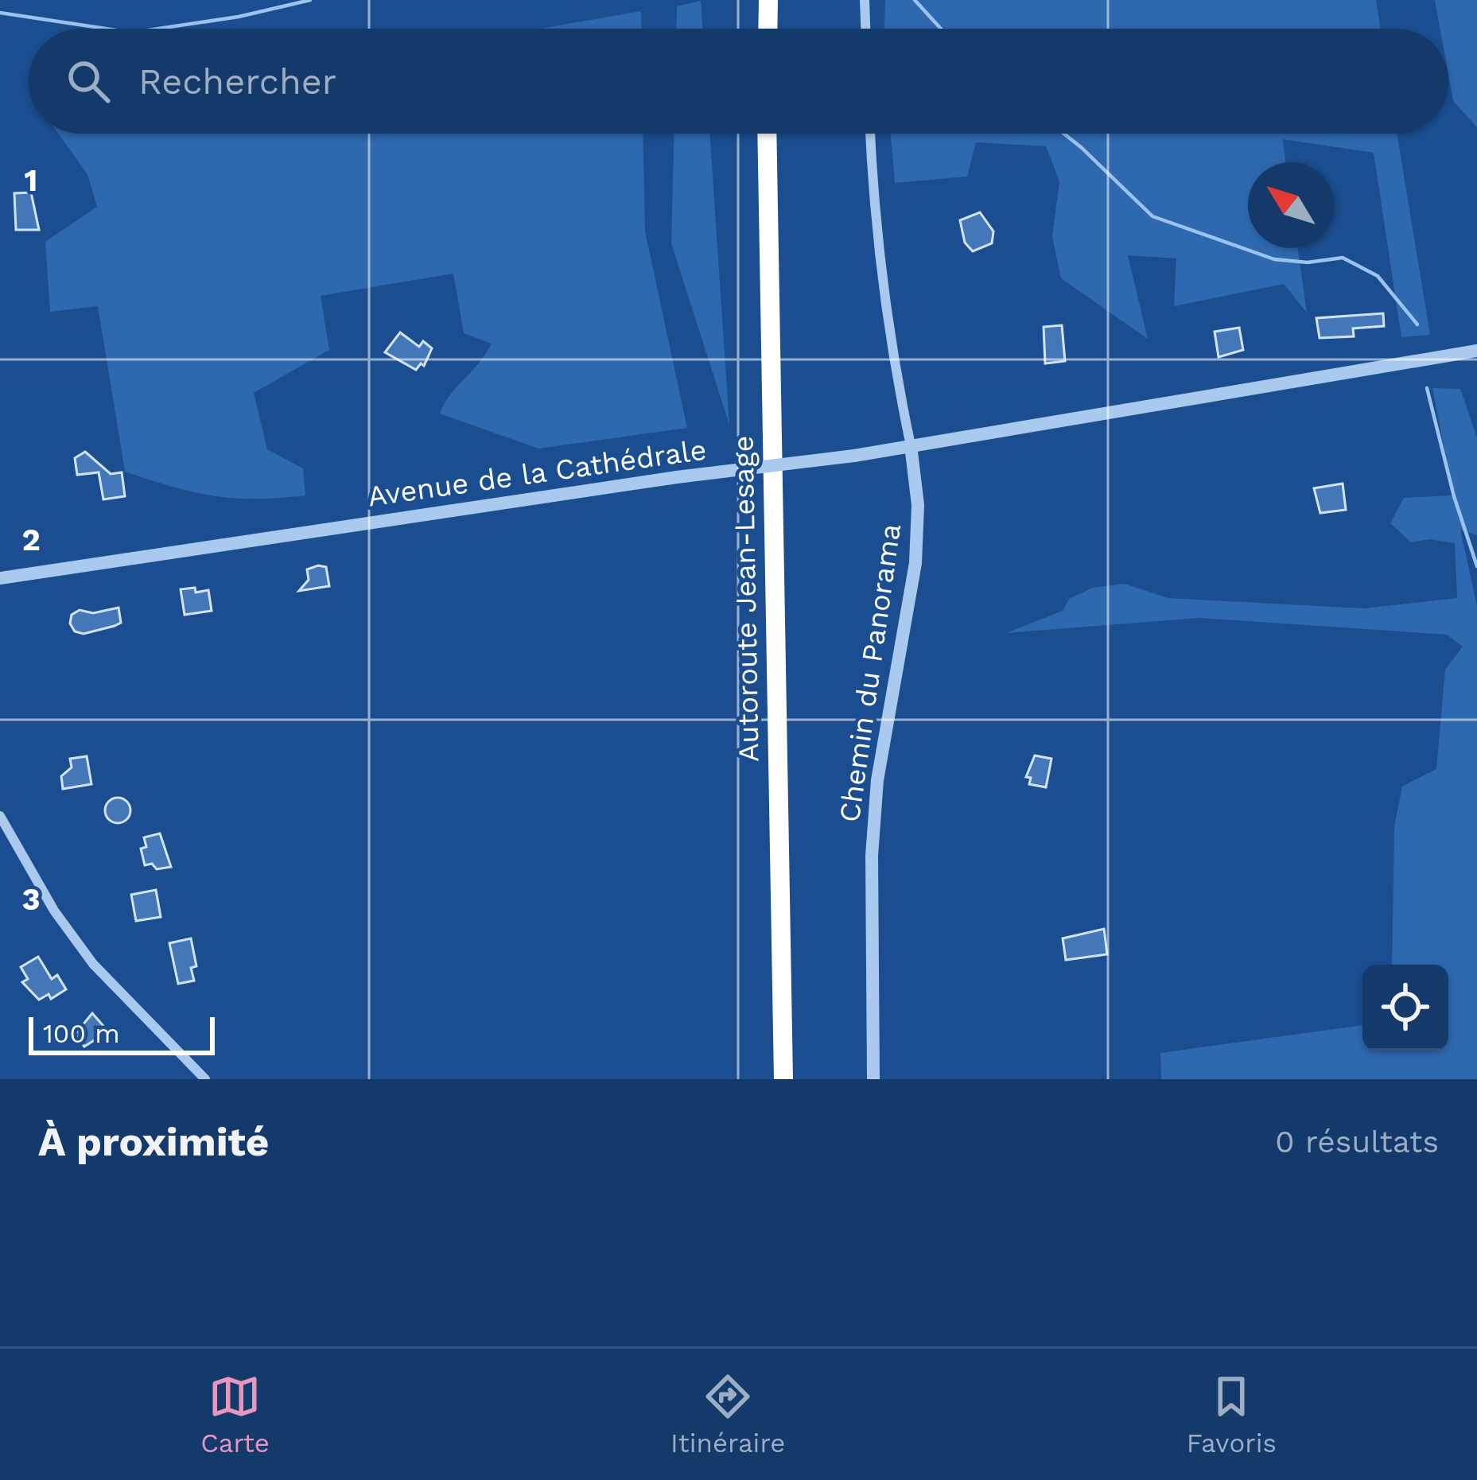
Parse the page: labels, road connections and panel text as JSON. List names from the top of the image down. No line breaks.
{"streets":{"highway":["Autoroute Jean-Lesage"],"street":["Avenue de la Cathédrale","Chemin du Panorama"]},"crossings":[["Avenue de la Cathédrale","Chemin du Panorama"]],"scale_bar":"100 m","north":"top left","page":{"search":"Rechercher","scale":"100 m","heading":["À proximité","0 résultats"],"nav":["Carte","Itinéraire","Favoris"]},"grid":{"rows":["1","2","3"]}}
